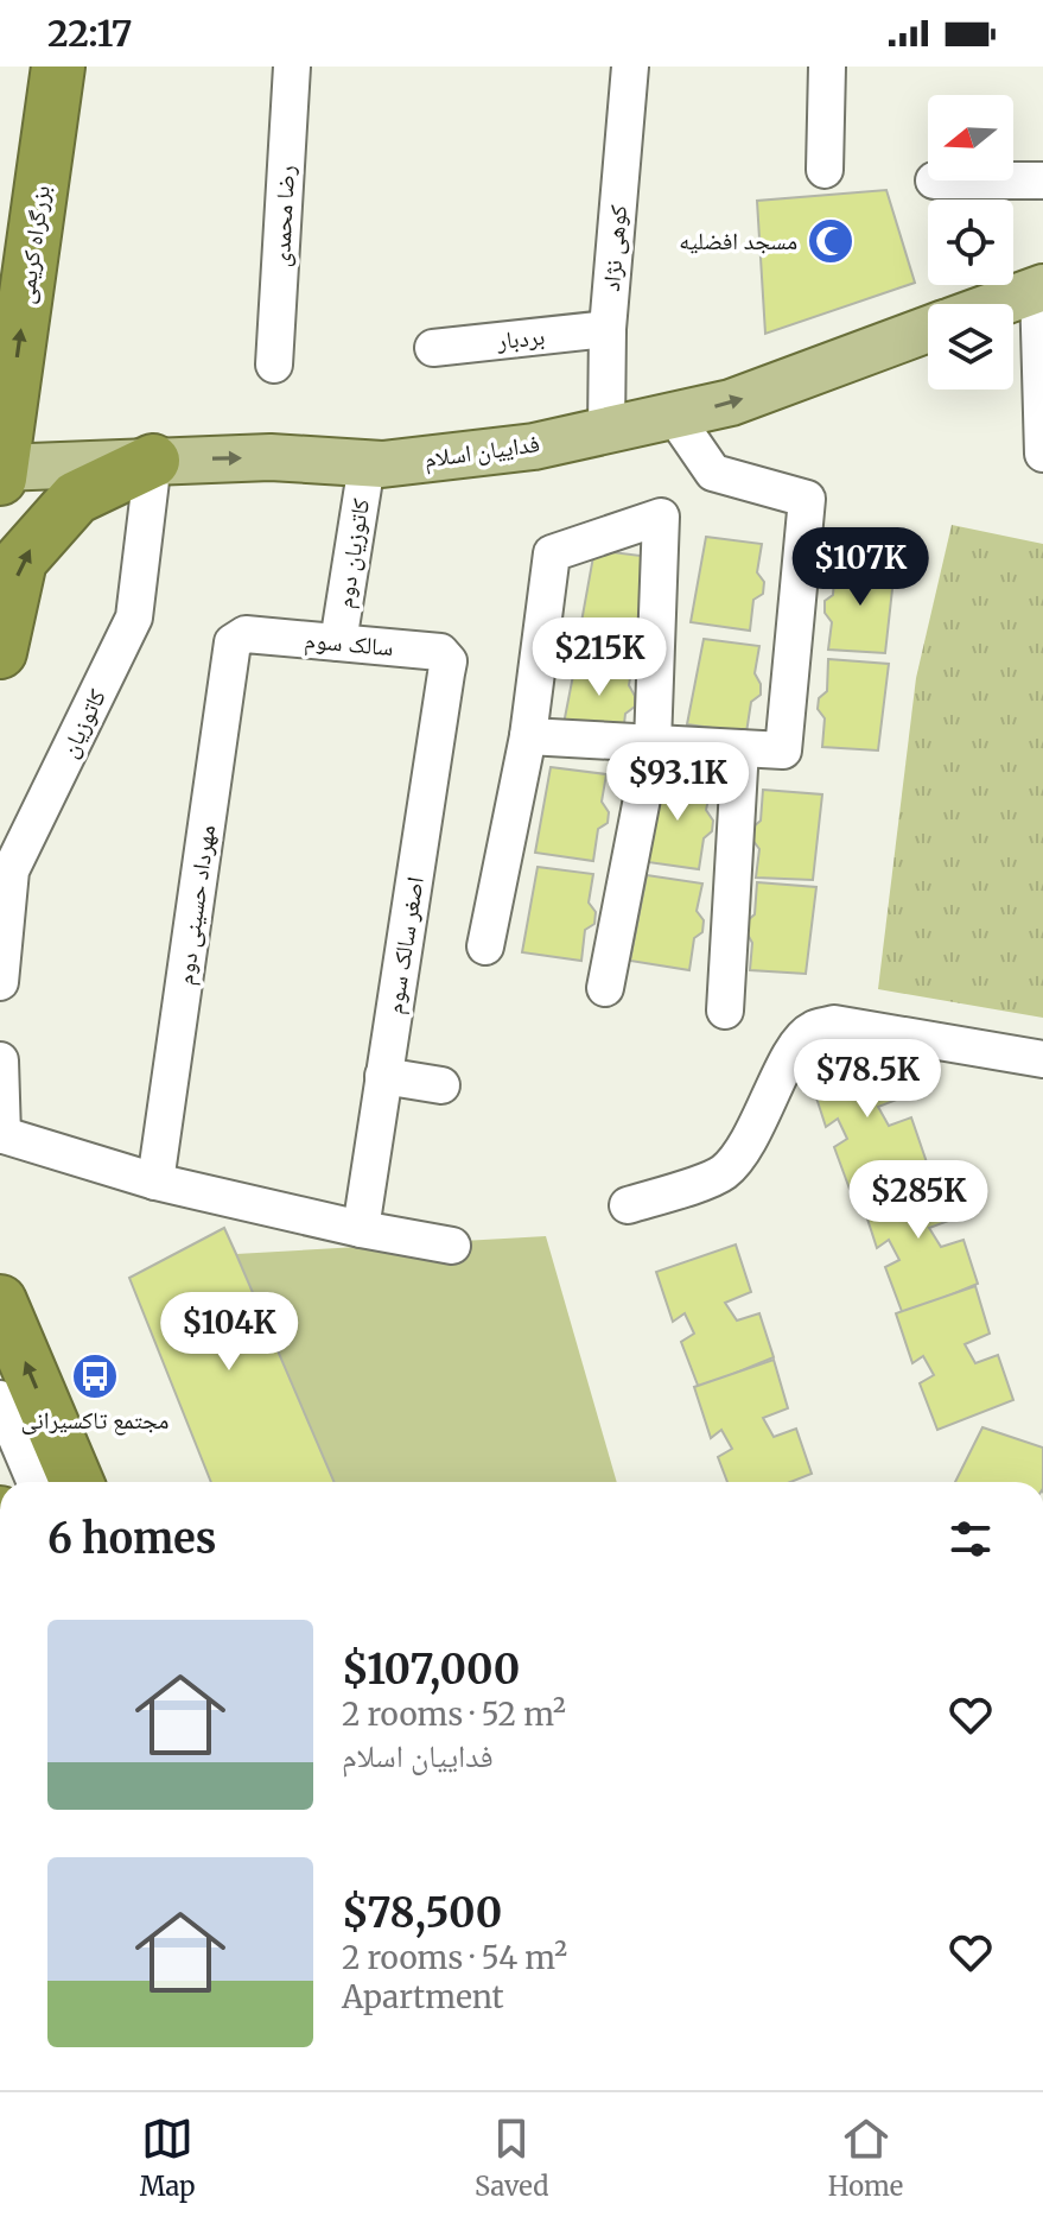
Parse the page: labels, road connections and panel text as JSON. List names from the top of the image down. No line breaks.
{"streets":{"highway":["بزرگراه کریمی"],"main road":["فداییان اسلام"],"street":["رضا محمدی","کوهی نژاد","بردبار","کاتوزیان دوم","سالک سوم","کاتوزیان","مهرداد حسینی دوم","اصغر سالک سوم"]},"crossings":[["بزرگراه کریمی","فداییان اسلام"],["کوهی نژاد","بردبار"],["کوهی نژاد","فداییان اسلام"],["فداییان اسلام","کاتوزیان دوم"],["فداییان اسلام","کاتوزیان"],["کاتوزیان دوم","سالک سوم"],["سالک سوم","مهرداد حسینی دوم"],["سالک سوم","اصغر سالک سوم"]],"one_way":["بزرگراه کریمی","فداییان اسلام"],"places":{"mosque":["مسجد افضلیه"],"bus stop":["مجتمع تاکسیرانی"]},"north":"left","page":{"status":"22:17","price":["$107K","$215K","$93.1K","$78.5K","$285K","$104K"],"heading":"6 homes","list":[{"name":"$107,000","note":"2 rooms · 52 m² · فداییان اسلام"},{"name":"$78,500","note":"2 rooms · 54 m² · Apartment"}],"tabs":["Map","Saved","Home"]}}
